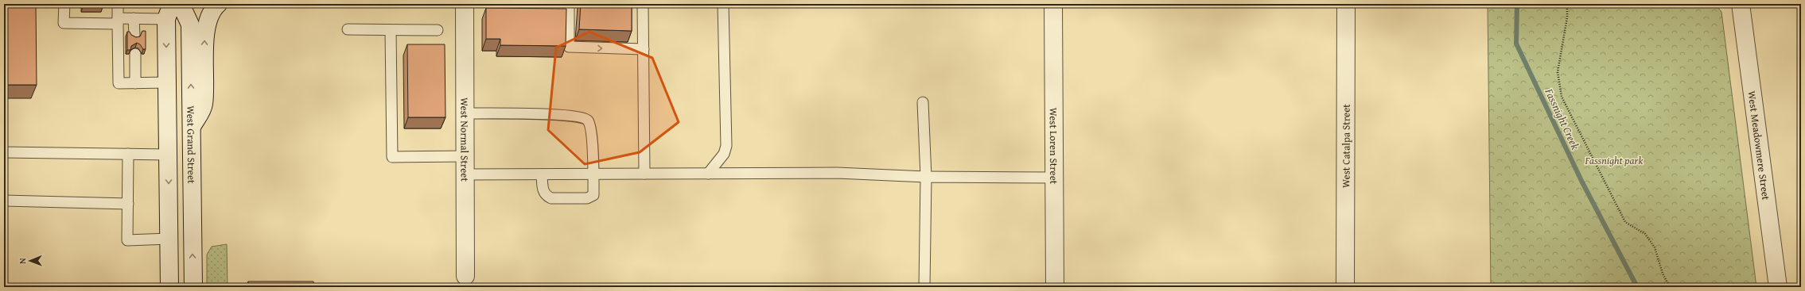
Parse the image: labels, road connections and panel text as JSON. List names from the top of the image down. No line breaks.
{"streets":{"street":["West Normal Street","West Grand Street","West Loren Street","West Catalpa Street","West Meadowmere Street"]},"water":["Fassnight Creek"],"parks":["Fassnight park"],"north":"left"}
